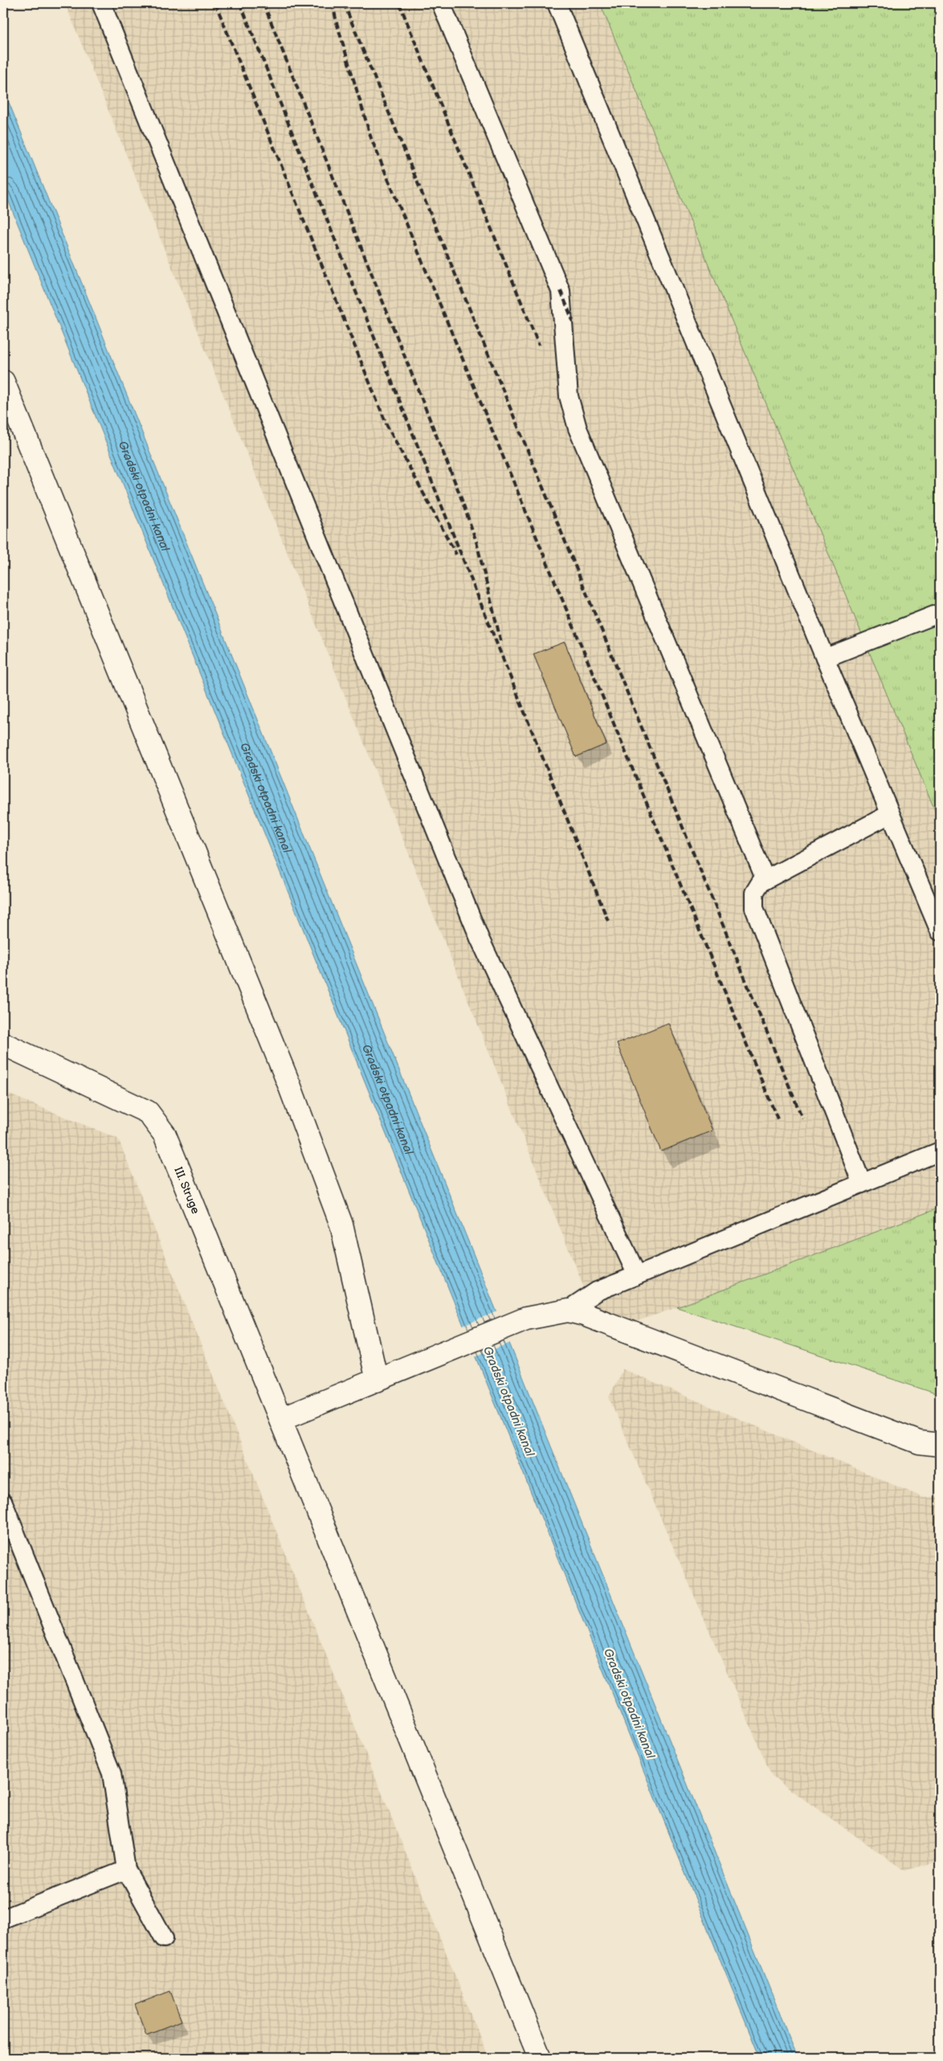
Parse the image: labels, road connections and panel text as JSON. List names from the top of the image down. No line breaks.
{"streets":{"street":["III. Struge"]},"water":["Gradski otpadni kanal"]}
